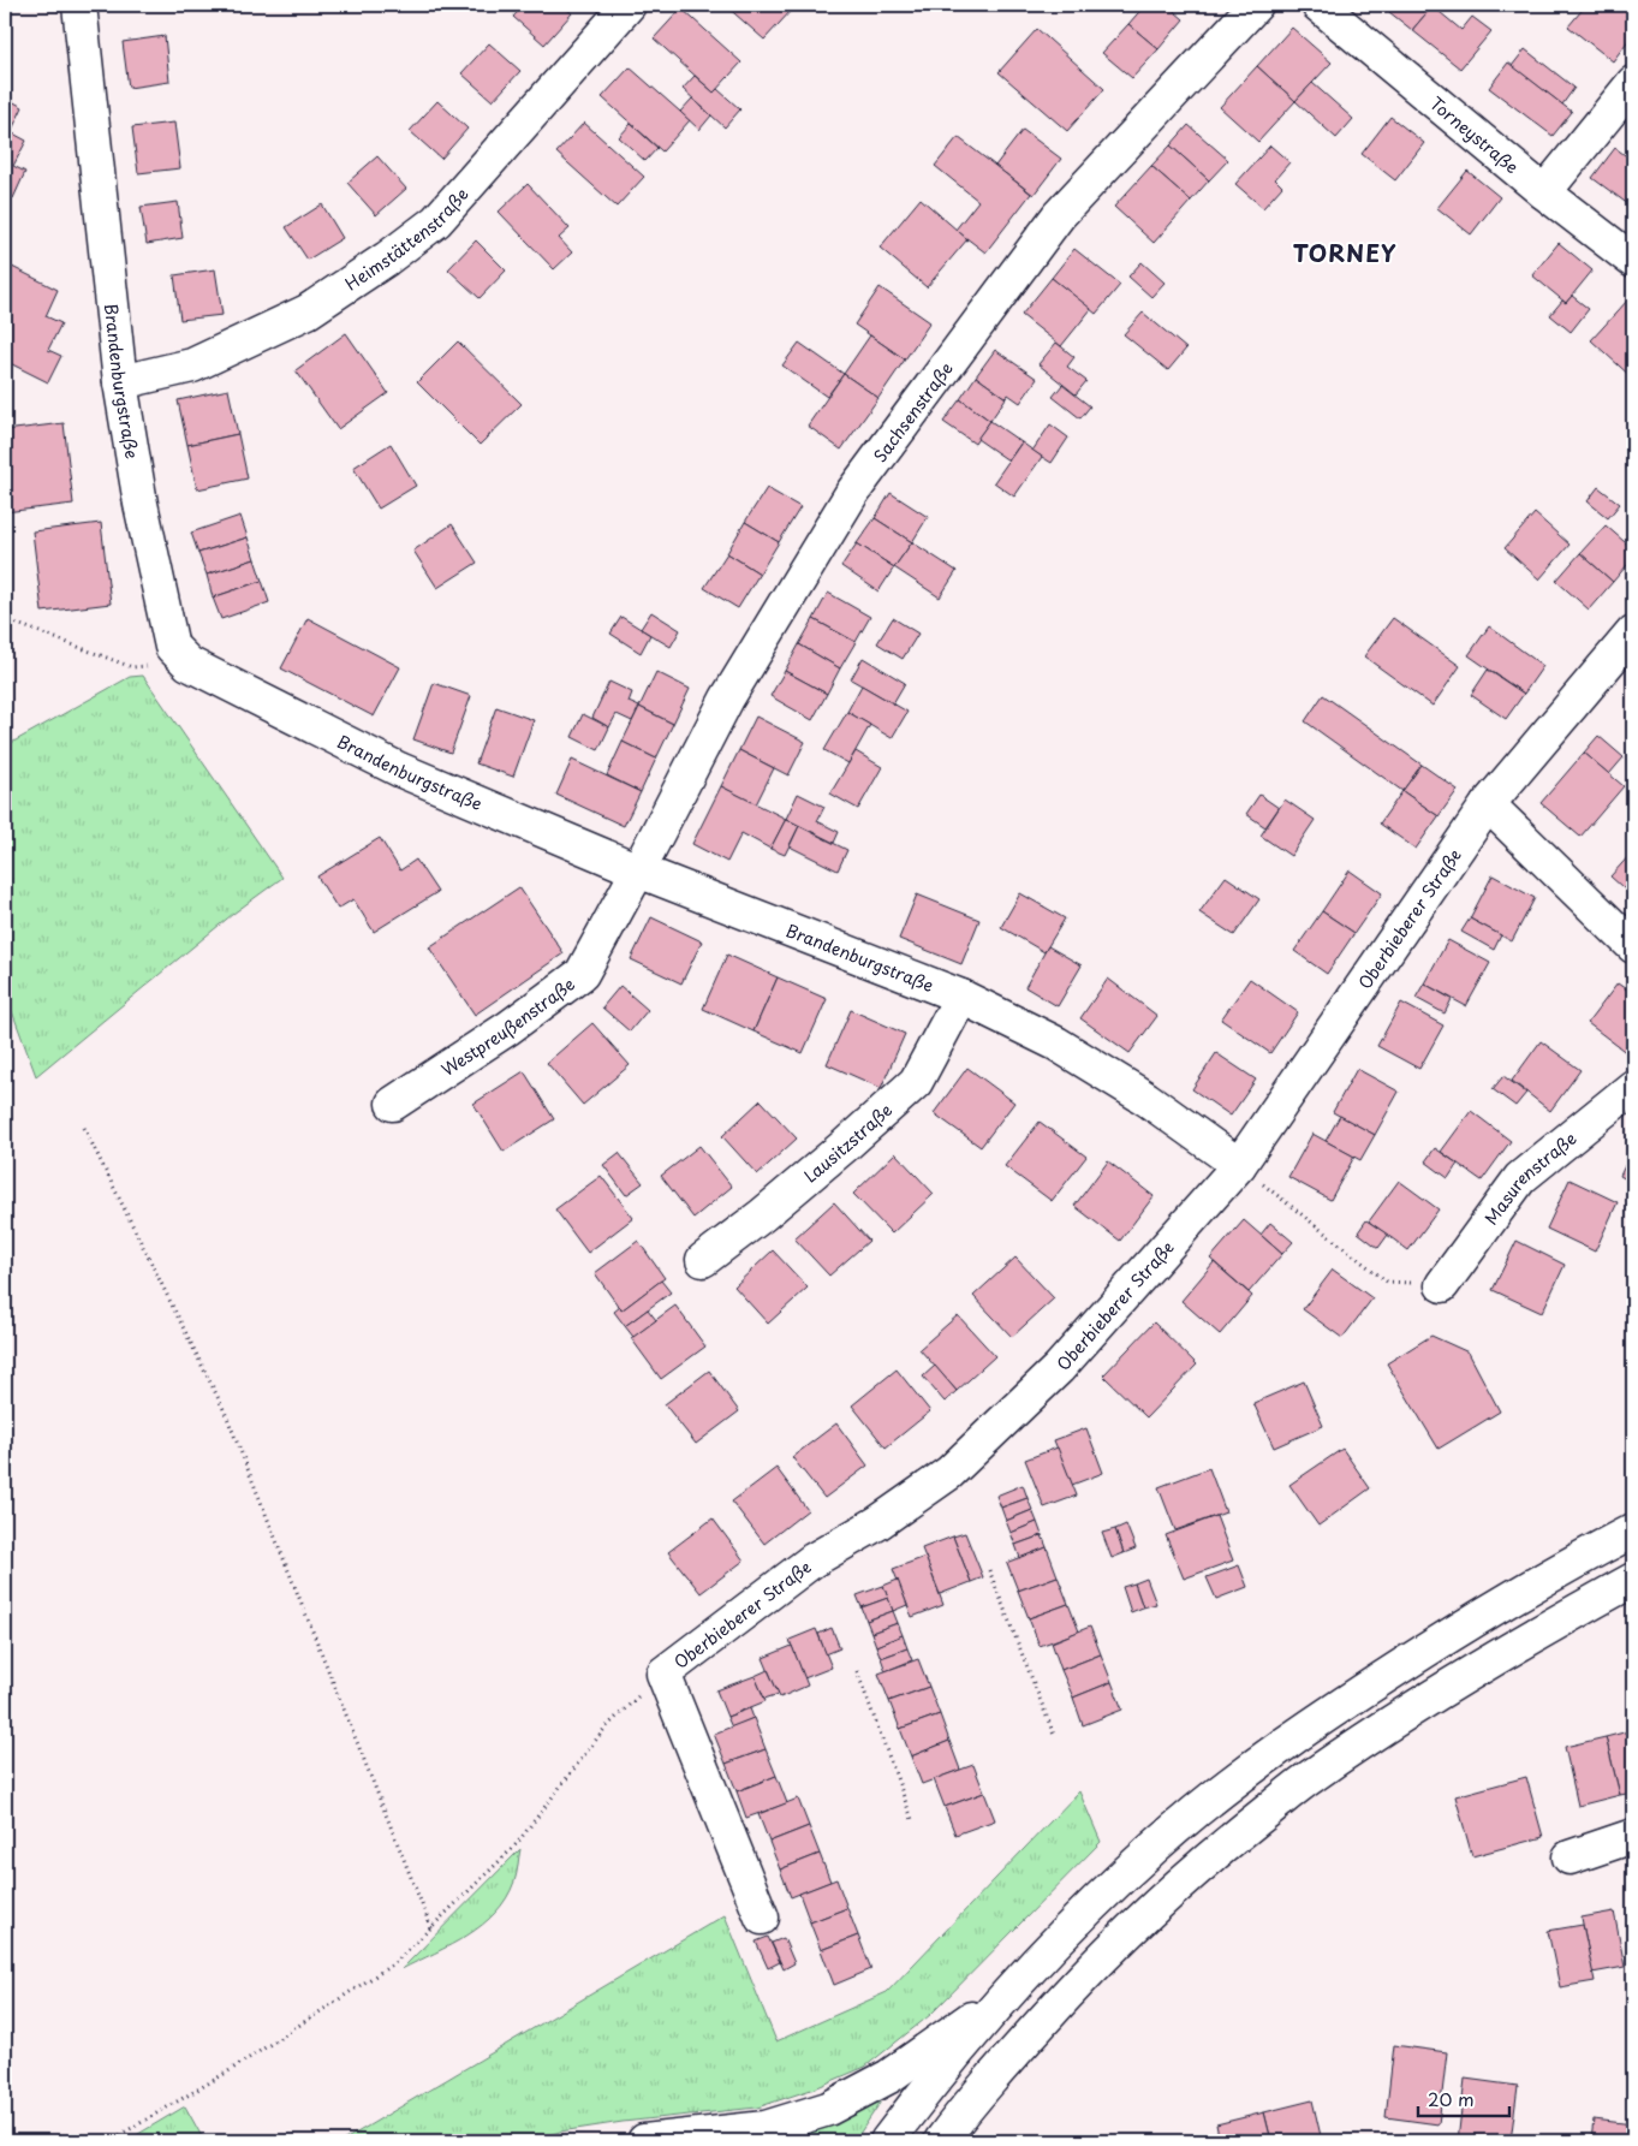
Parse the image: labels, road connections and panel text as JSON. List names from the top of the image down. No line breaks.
{"streets":{"main road":["Torneystraße","Heimstättenstraße","Brandenburgstraße","Sachsenstraße","Oberbieberer Straße","Westpreußenstraße","Lausitzstraße","Masurenstraße"]},"crossings":[["Heimstättenstraße","Brandenburgstraße"],["Brandenburgstraße","Sachsenstraße"],["Brandenburgstraße","Oberbieberer Straße"],["Brandenburgstraße","Westpreußenstraße"],["Brandenburgstraße","Lausitzstraße"],["Sachsenstraße","Westpreußenstraße"]],"districts":["TORNEY"],"scale_bar":"20 m"}
